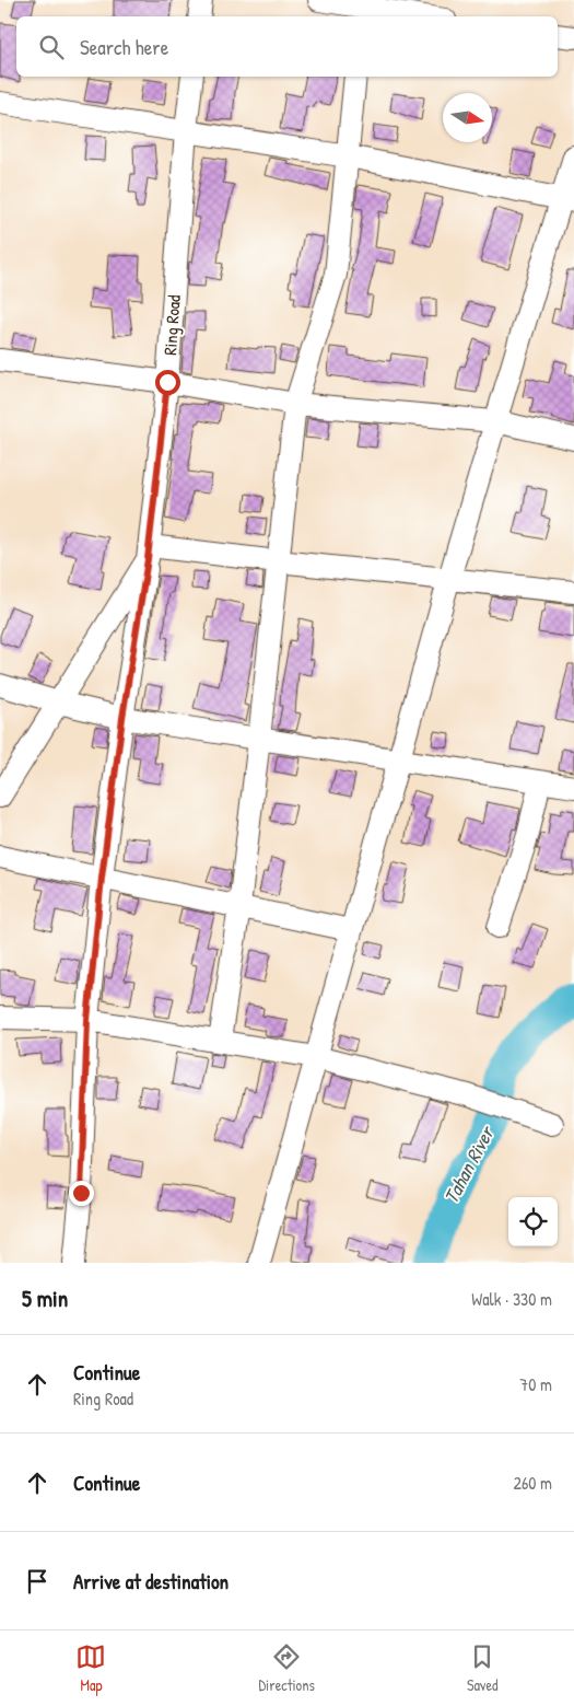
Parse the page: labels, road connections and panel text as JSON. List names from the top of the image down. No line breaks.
{"streets":{"street":["Ring Road"]},"water":["Tahan River"],"north":"right","page":{"search":"Search here","heading":["5 min","Walk · 330 m"],"list":[["Continue","Ring Road","70 m"],["Continue","260 m"],"Arrive at destination"],"nav":["Map","Directions","Saved"]}}
